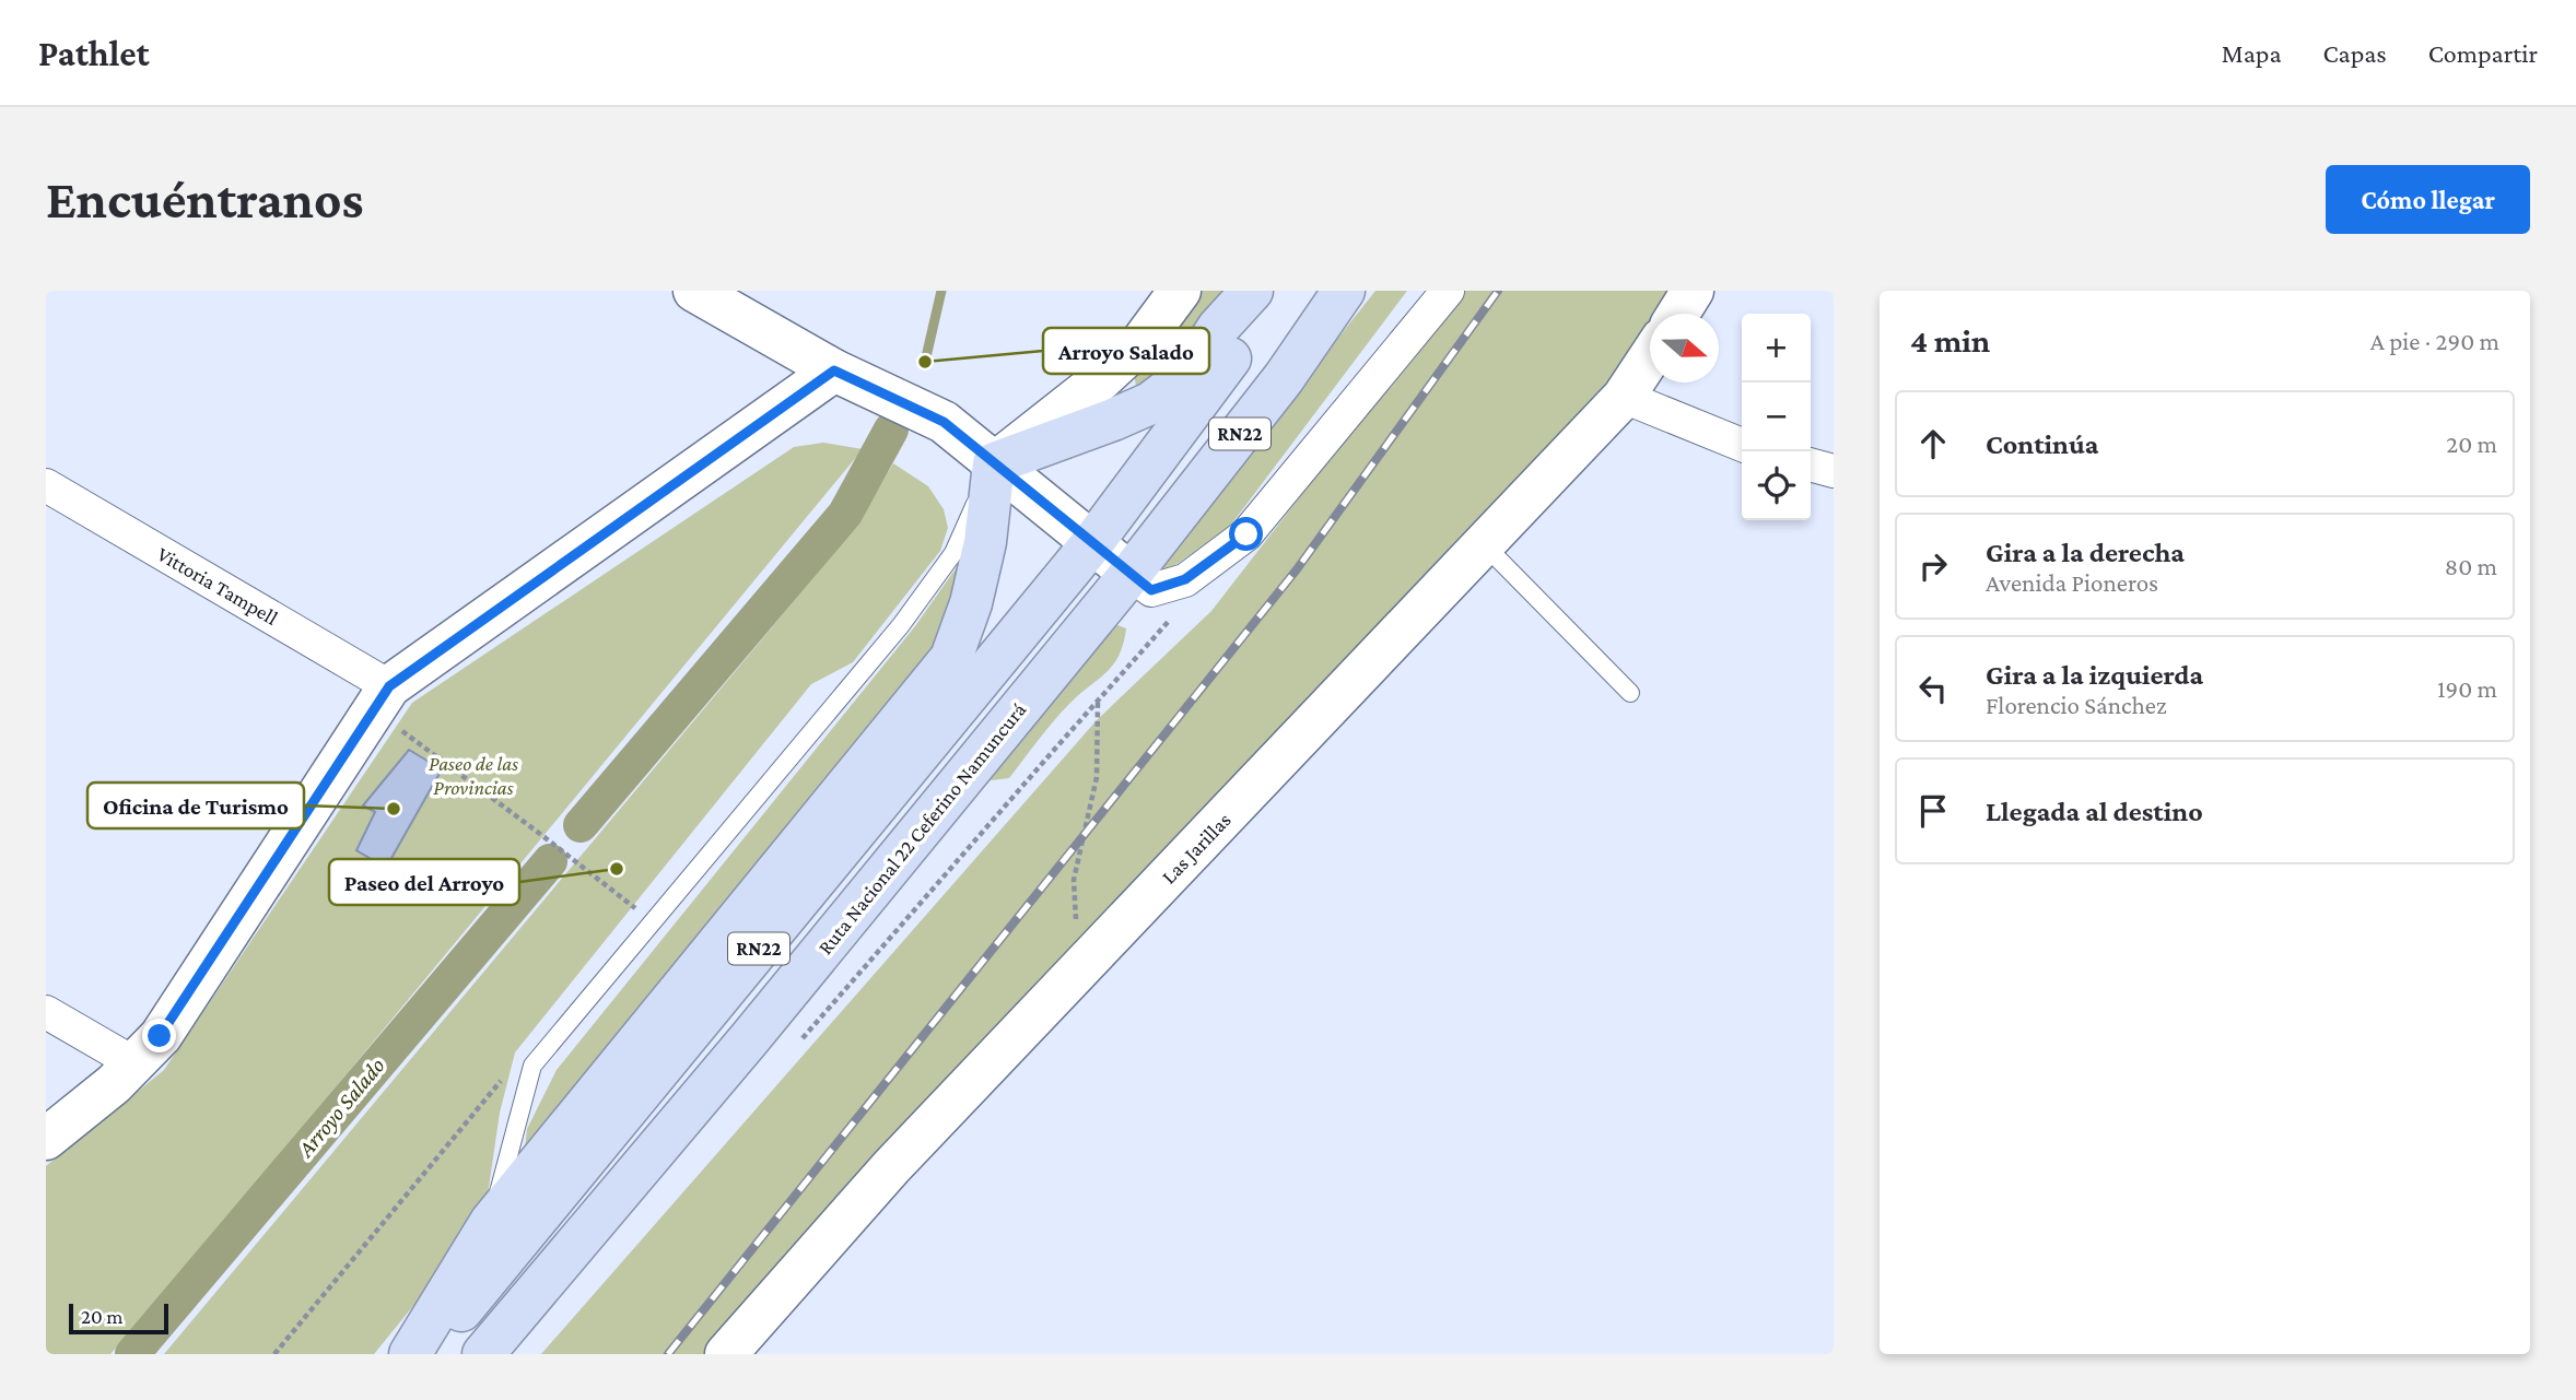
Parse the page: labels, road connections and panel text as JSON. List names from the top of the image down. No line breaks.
{"streets":{"highway":["RN22","Ruta Nacional 22 Ceferino Namuncurá"],"street":["Vittoria Tampell","Las Jarillas"]},"water":["Arroyo Salado"],"parks":["Paseo de las Provincias"],"places":["Arroyo Salado","Oficina de Turismo","Paseo del Arroyo"],"scale_bar":"20 m","north":"right","page":{"header":"Pathlet","nav":["Mapa","Capas","Compartir"],"buttons":"Cómo llegar","title":"Encuéntranos","heading":["4 min","A pie · 290 m"],"map_buttons":["+","−"],"list":[["Continúa","20 m"],["Gira a la derecha","Avenida Pioneros","80 m"],["Gira a la izquierda","Florencio Sánchez","190 m"],"Llegada al destino"],"scale":"20 m"}}
